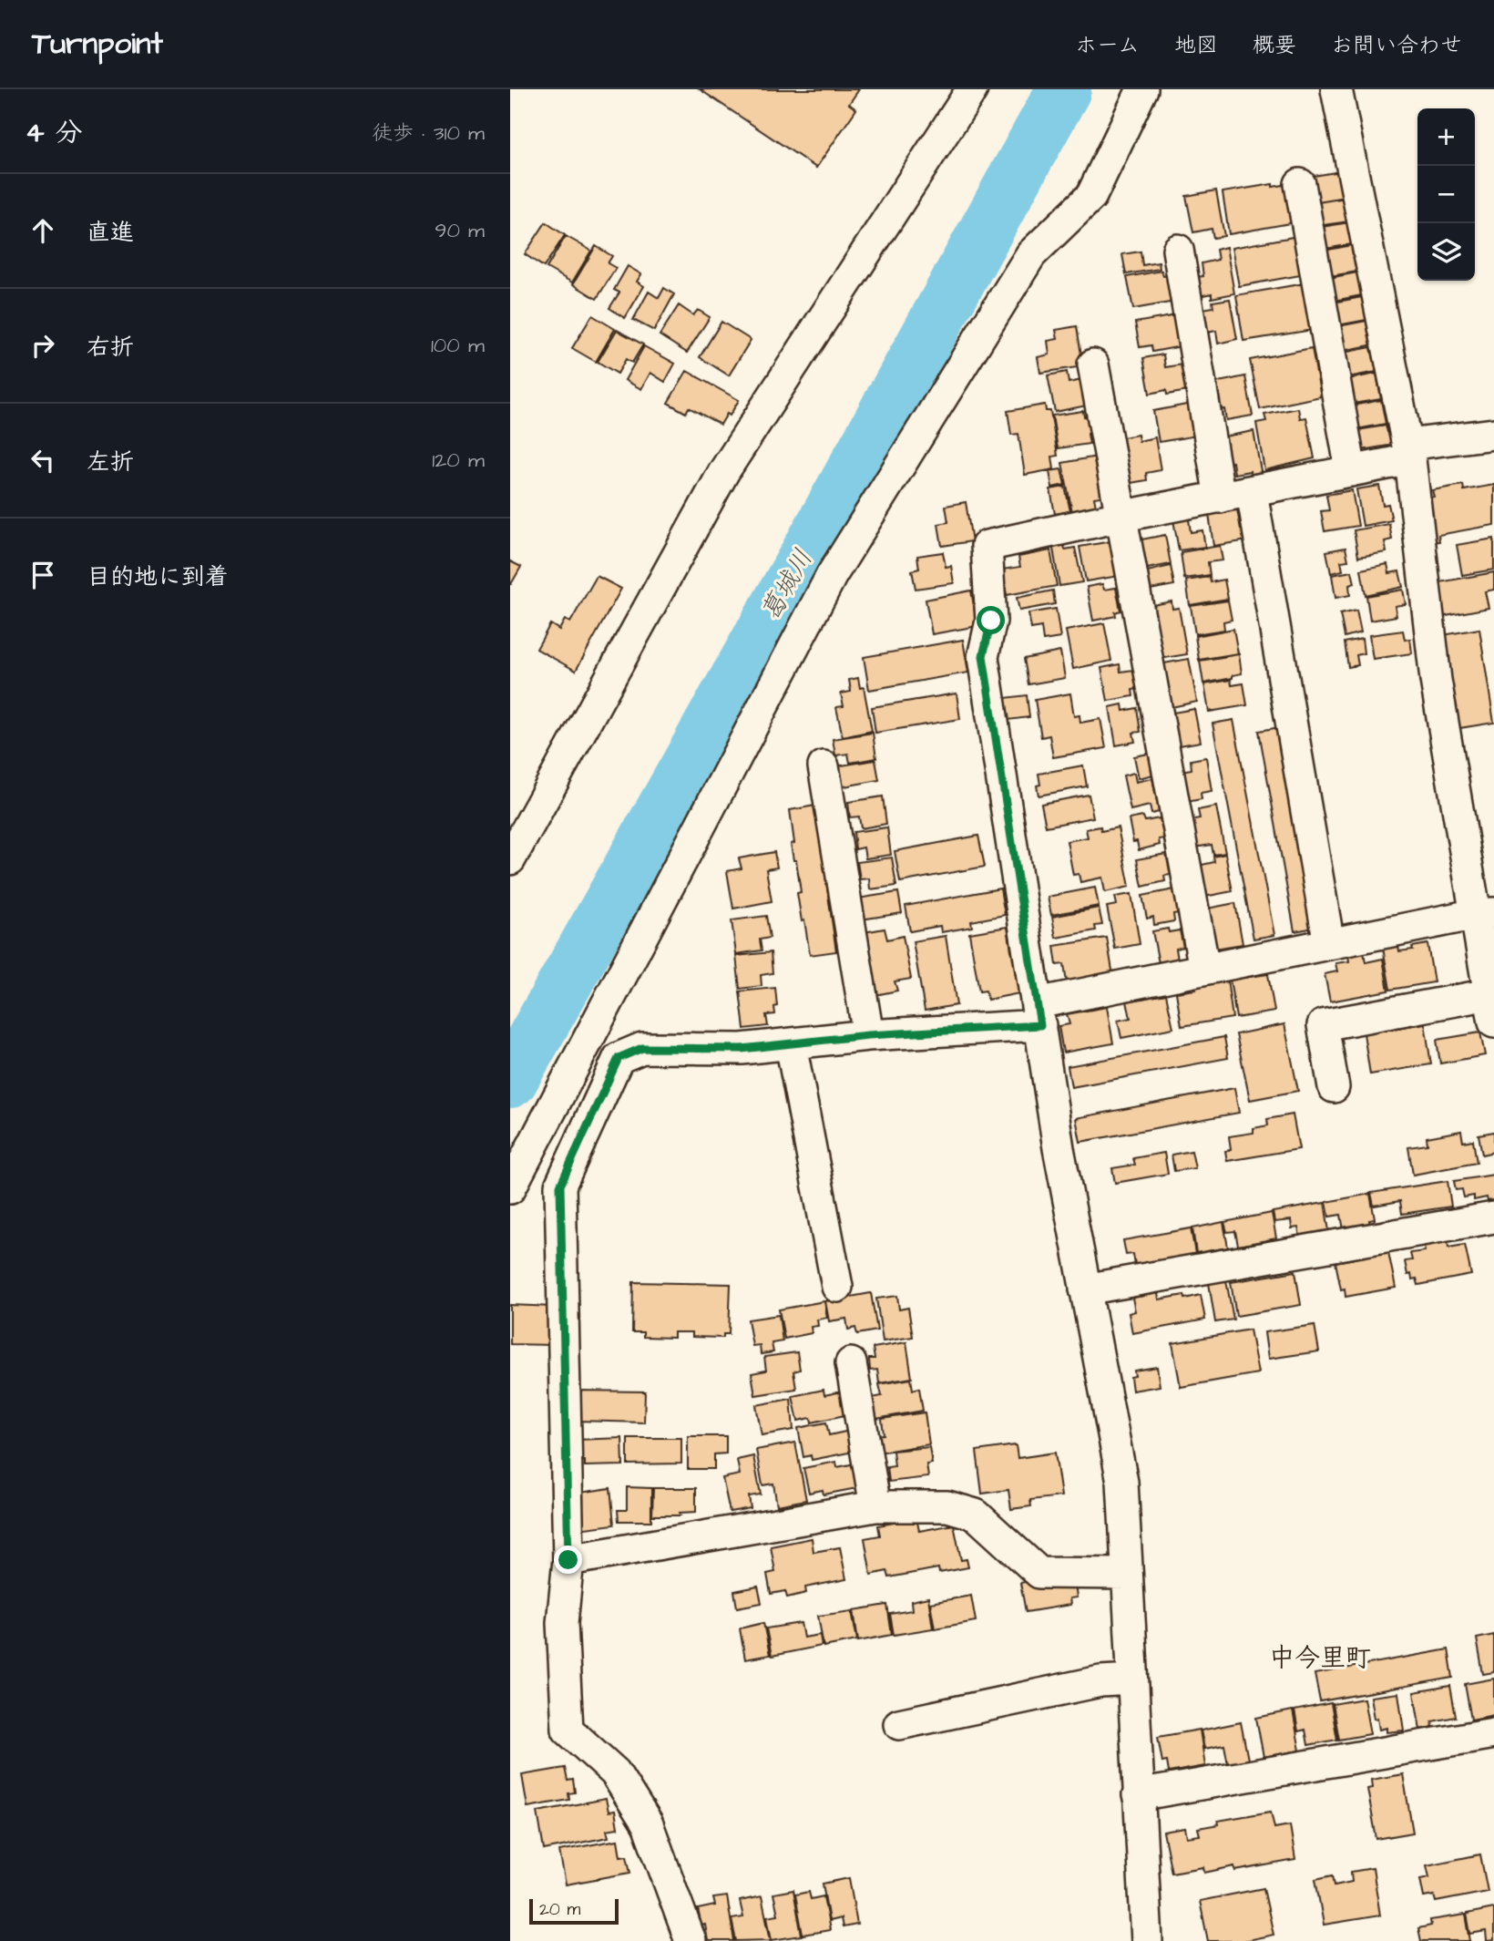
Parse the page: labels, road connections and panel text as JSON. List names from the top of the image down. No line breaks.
{"districts":["中今里町"],"water":["葛城川"],"scale_bar":"20 m","page":{"header":"Turnpoint","nav":["ホーム","地図","概要","お問い合わせ"],"heading":["4 分","徒歩 · 310 m"],"map_buttons":["+","−"],"list":[["直進","90 m"],["右折","100 m"],["左折","120 m"],"目的地に到着"],"scale":"20 m"}}
